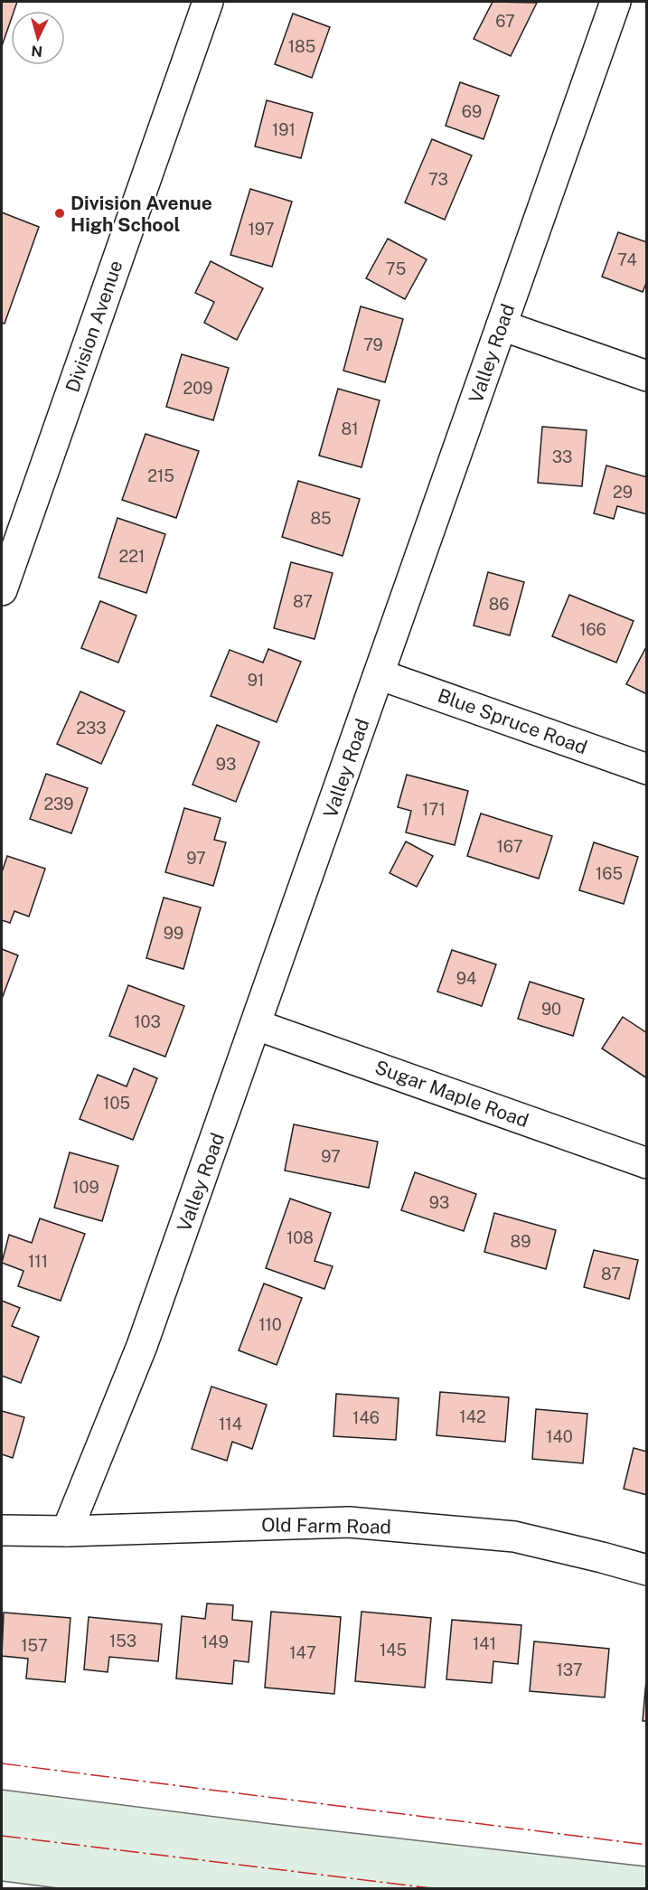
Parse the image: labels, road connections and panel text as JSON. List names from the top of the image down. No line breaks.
{"streets":{"street":["Division Avenue","Valley Road","Blue Spruce Road","Sugar Maple Road","Old Farm Road"]},"crossings":[["Valley Road","Blue Spruce Road"],["Valley Road","Sugar Maple Road"],["Valley Road","Old Farm Road"]],"places":["Division Avenue High School"],"house_numbers":["67","185","69","191","73","197","74","75","79","209","81","33","215","29","85","221","87","86","166","91","233","93","239","171","167","97","165","99","94","90","103","105","97","109","93","108","89","111","87","110","142","146","114","140","153","149","141","157","145","147","137"],"north":"bottom"}
